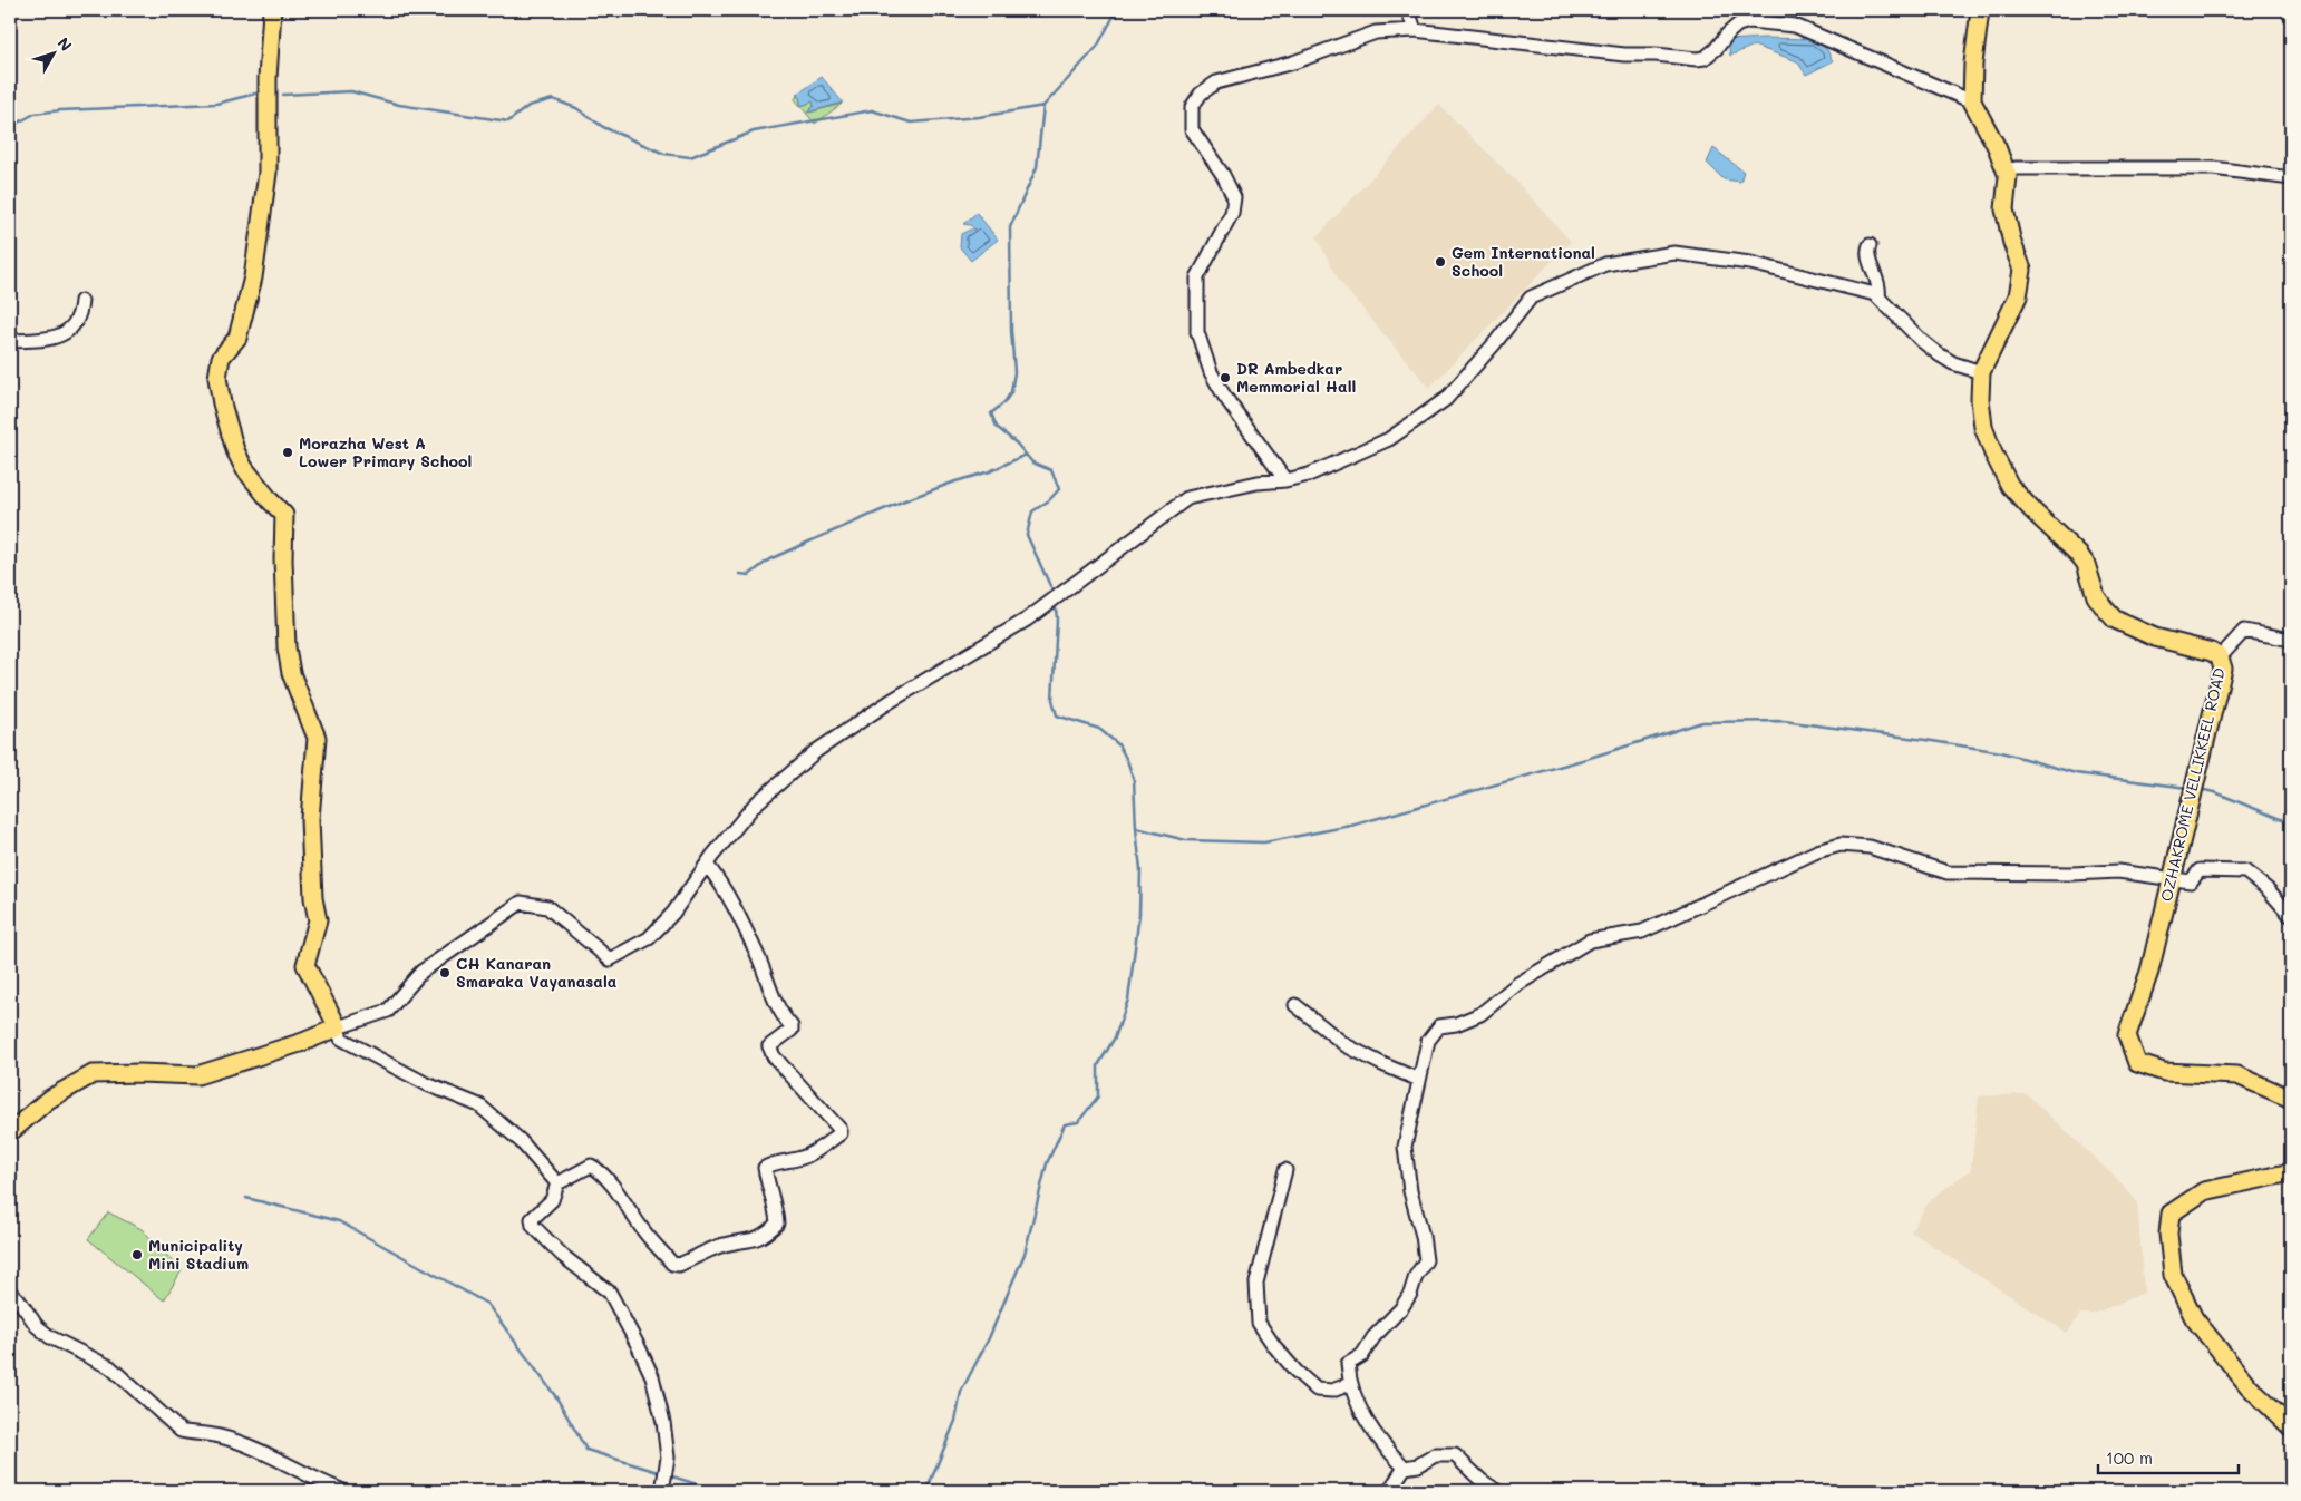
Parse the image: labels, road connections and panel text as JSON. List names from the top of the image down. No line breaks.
{"streets":{"main road":["OZHAKROME VELLIKKEEL ROAD"]},"places":["Gem International School","DR Ambedkar Memmorial Hall","Morazha West A Lower Primary School","CH Kanaran Smaraka Vayanasala","Municipality Mini Stadium"],"scale_bar":"100 m","north":"top right"}
